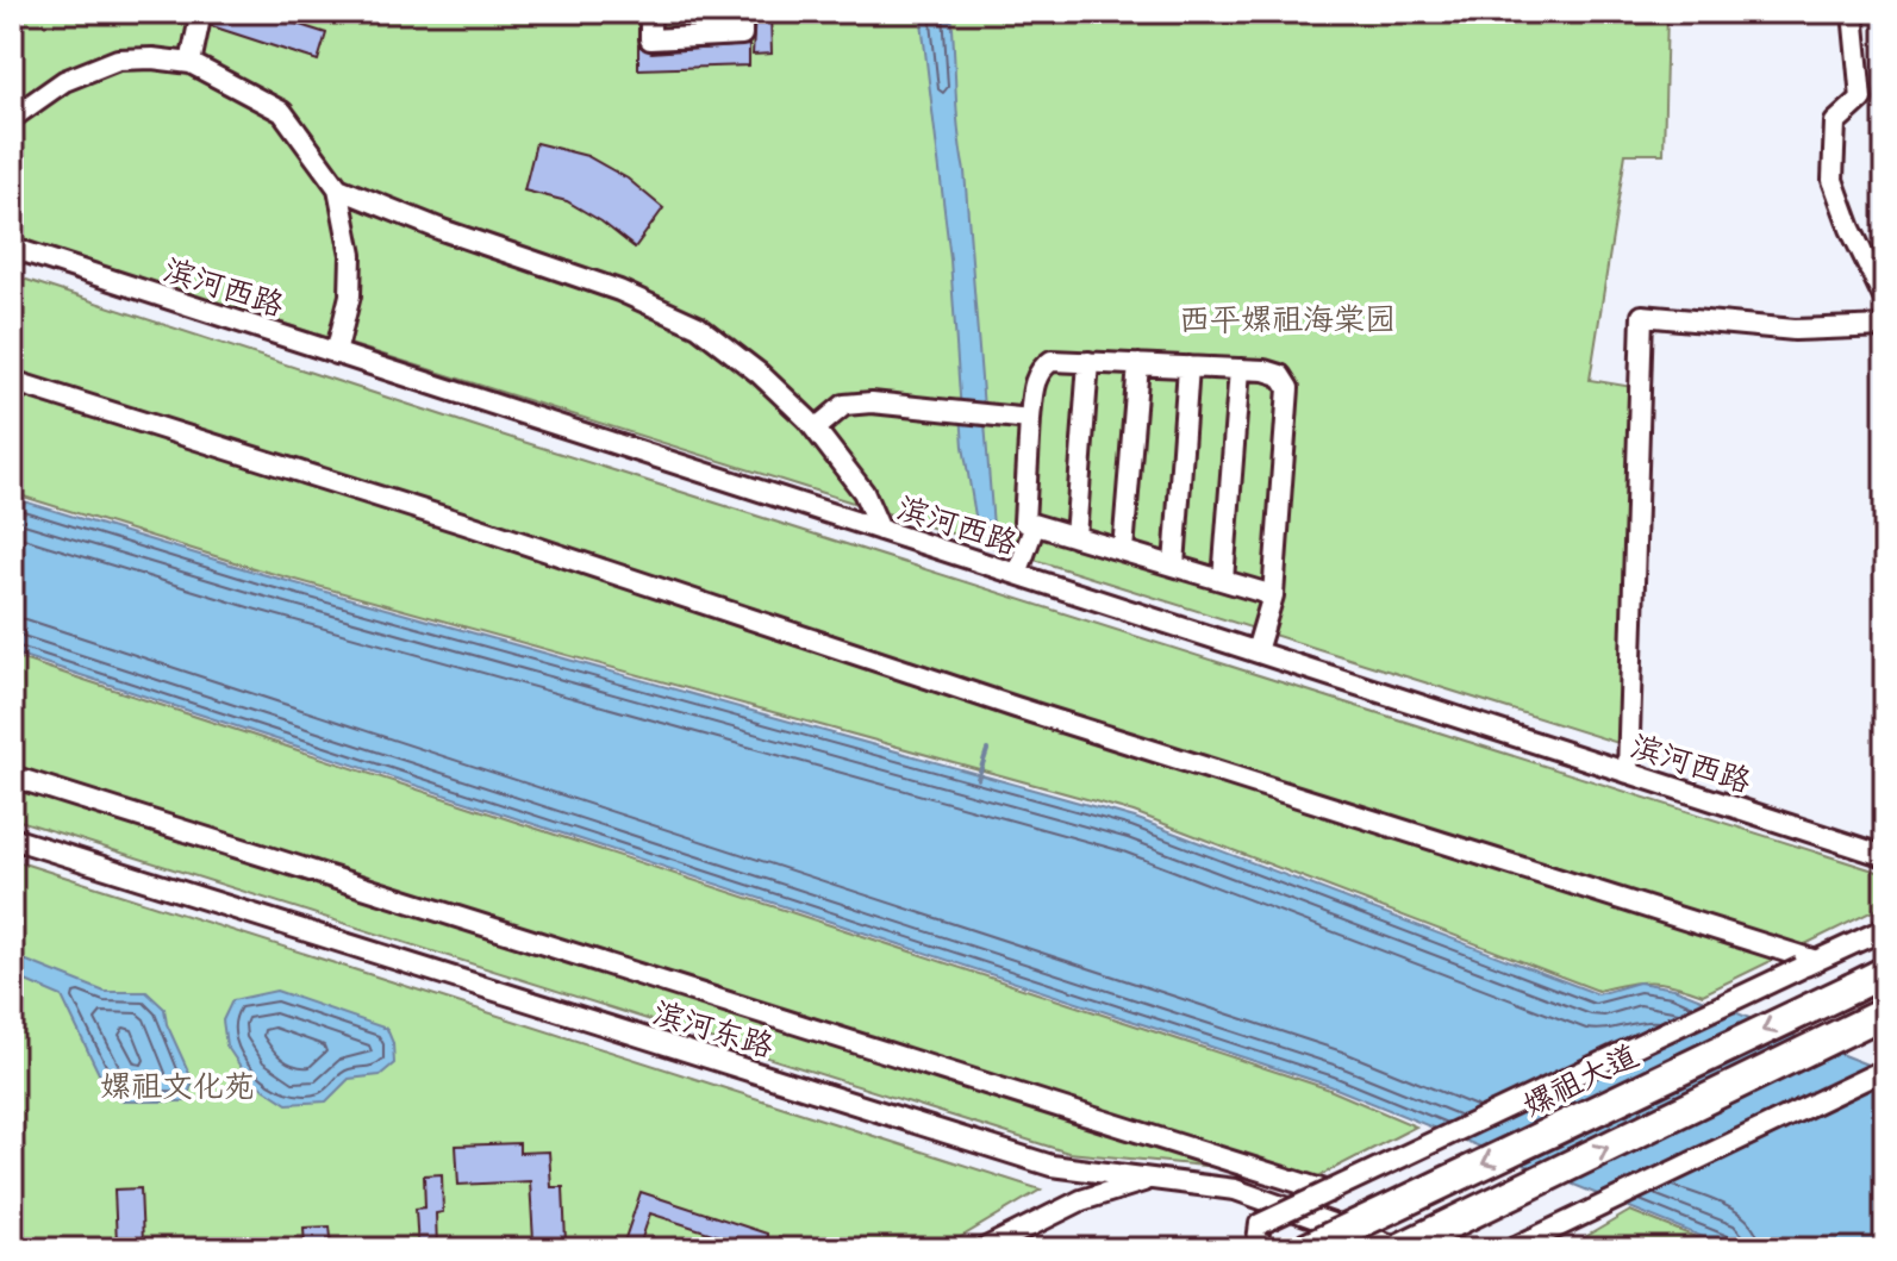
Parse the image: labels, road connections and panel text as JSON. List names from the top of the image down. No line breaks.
{"streets":{"highway":["嫘祖大道"],"street":["滨河西路","滨河东路"]},"parks":["西平嫘祖海棠园","嫘祖文化苑"]}
